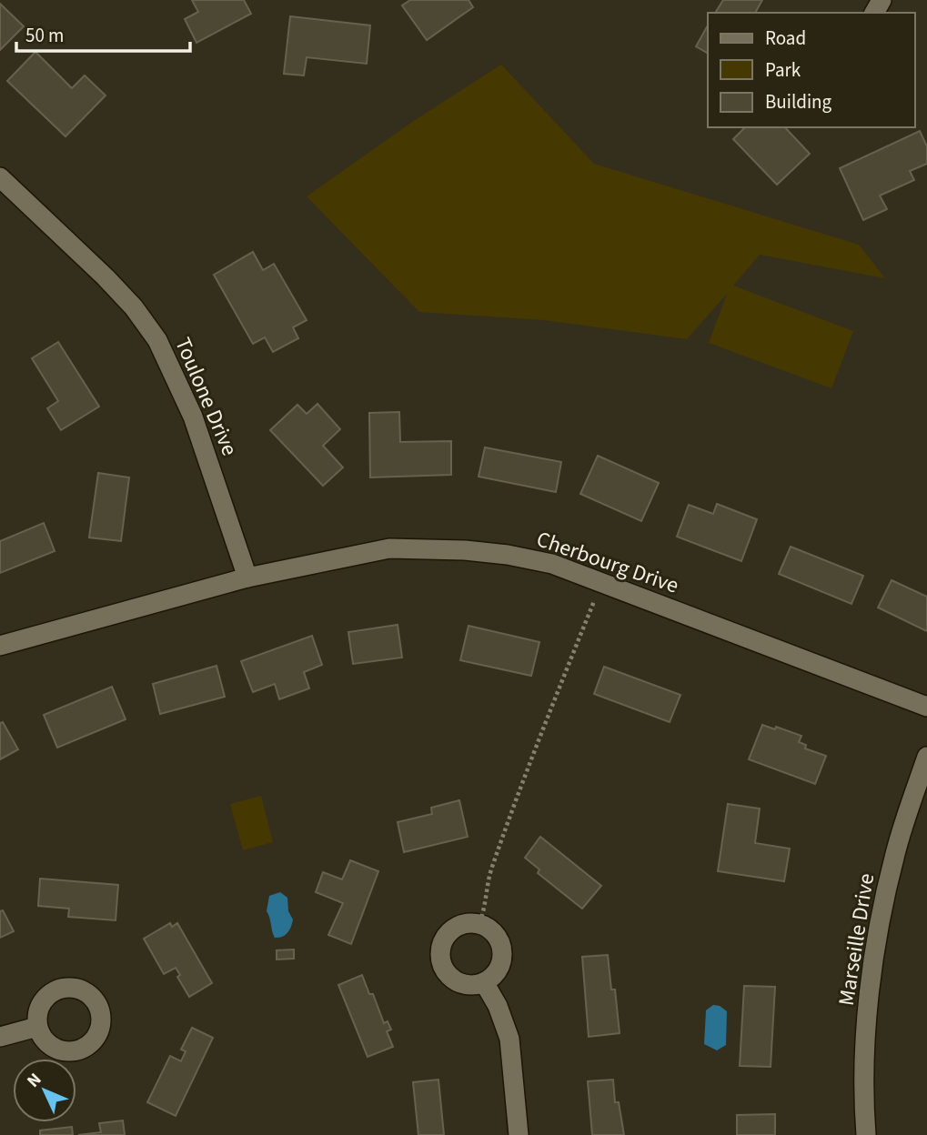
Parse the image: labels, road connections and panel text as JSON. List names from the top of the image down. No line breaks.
{"streets":{"street":["Toulone Drive","Cherbourg Drive","Marseille Drive"]},"crossings":[["Toulone Drive","Cherbourg Drive"]],"legend":["Road","Park","Building"],"scale_bar":"50 m","north":"top left"}
